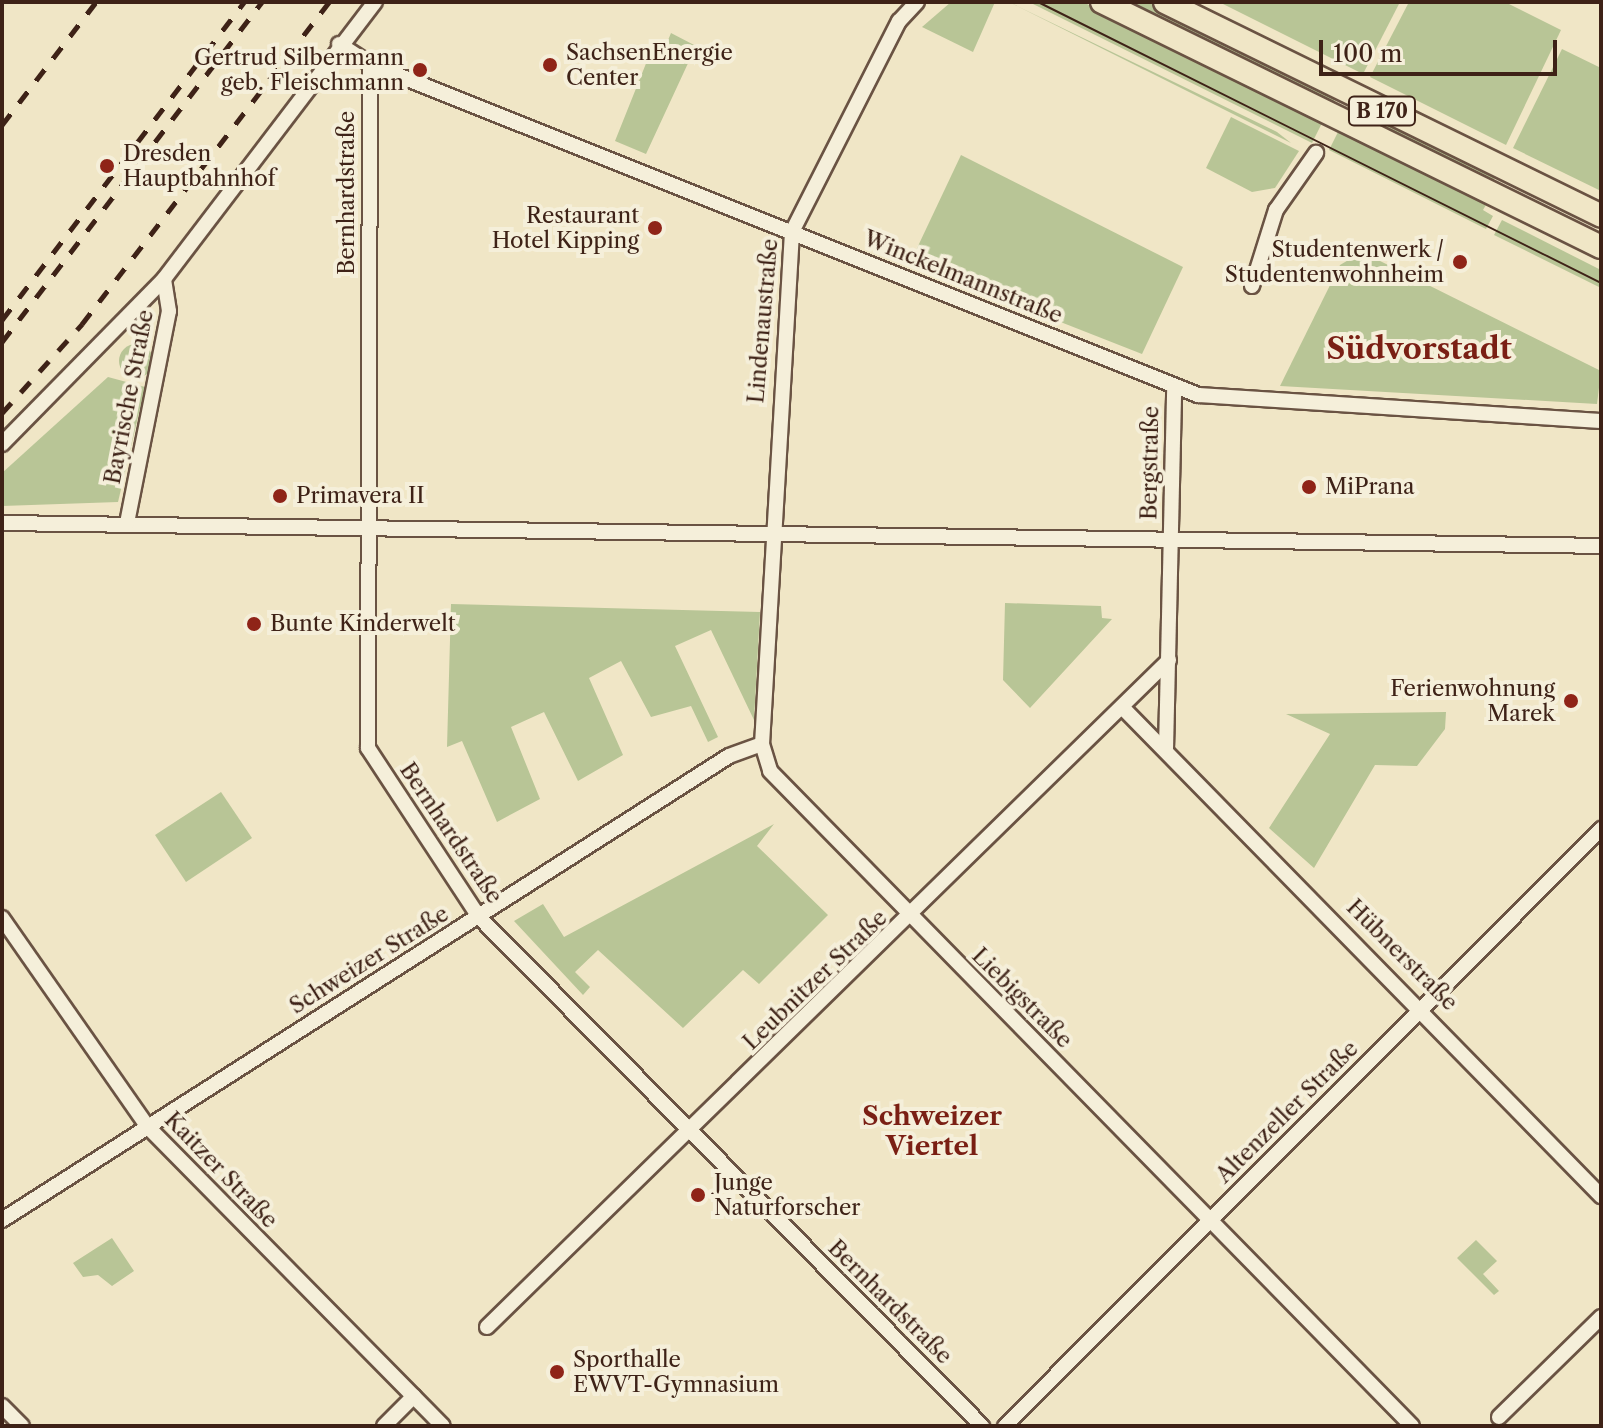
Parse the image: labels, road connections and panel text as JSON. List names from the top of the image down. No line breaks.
{"streets":{"main road":["B 170"],"street":["Bernhardstraße","Winckelmannstraße","Lindenaustraße","Bayrische Straße","Bergstraße","Hübnerstraße","Schweizer Straße","Leubnitzer Straße","Liebigstraße","Altenzeller Straße","Kaitzer Straße"]},"crossings":[["Bernhardstraße","Winckelmannstraße"],["Bernhardstraße","Schweizer Straße"],["Bernhardstraße","Leubnitzer Straße"],["Winckelmannstraße","Lindenaustraße"],["Winckelmannstraße","Bergstraße"],["Hübnerstraße","Leubnitzer Straße"],["Hübnerstraße","Altenzeller Straße"],["Schweizer Straße","Liebigstraße"],["Schweizer Straße","Kaitzer Straße"],["Leubnitzer Straße","Liebigstraße"],["Liebigstraße","Altenzeller Straße"]],"districts":["Südvorstadt","Schweizer Viertel"],"places":["SachsenEnergie Center","Gertrud Silbermann geb. Fleischmann","Dresden Hauptbahnhof","Restaurant Hotel Kipping","Studentenwerk / Studentenwohnheim","MiPrana","Primavera II","Bunte Kinderwelt","Ferienwohnung Marek","Junge Naturforscher","Sporthalle EWVT-Gymnasium"],"scale_bar":"100 m"}
